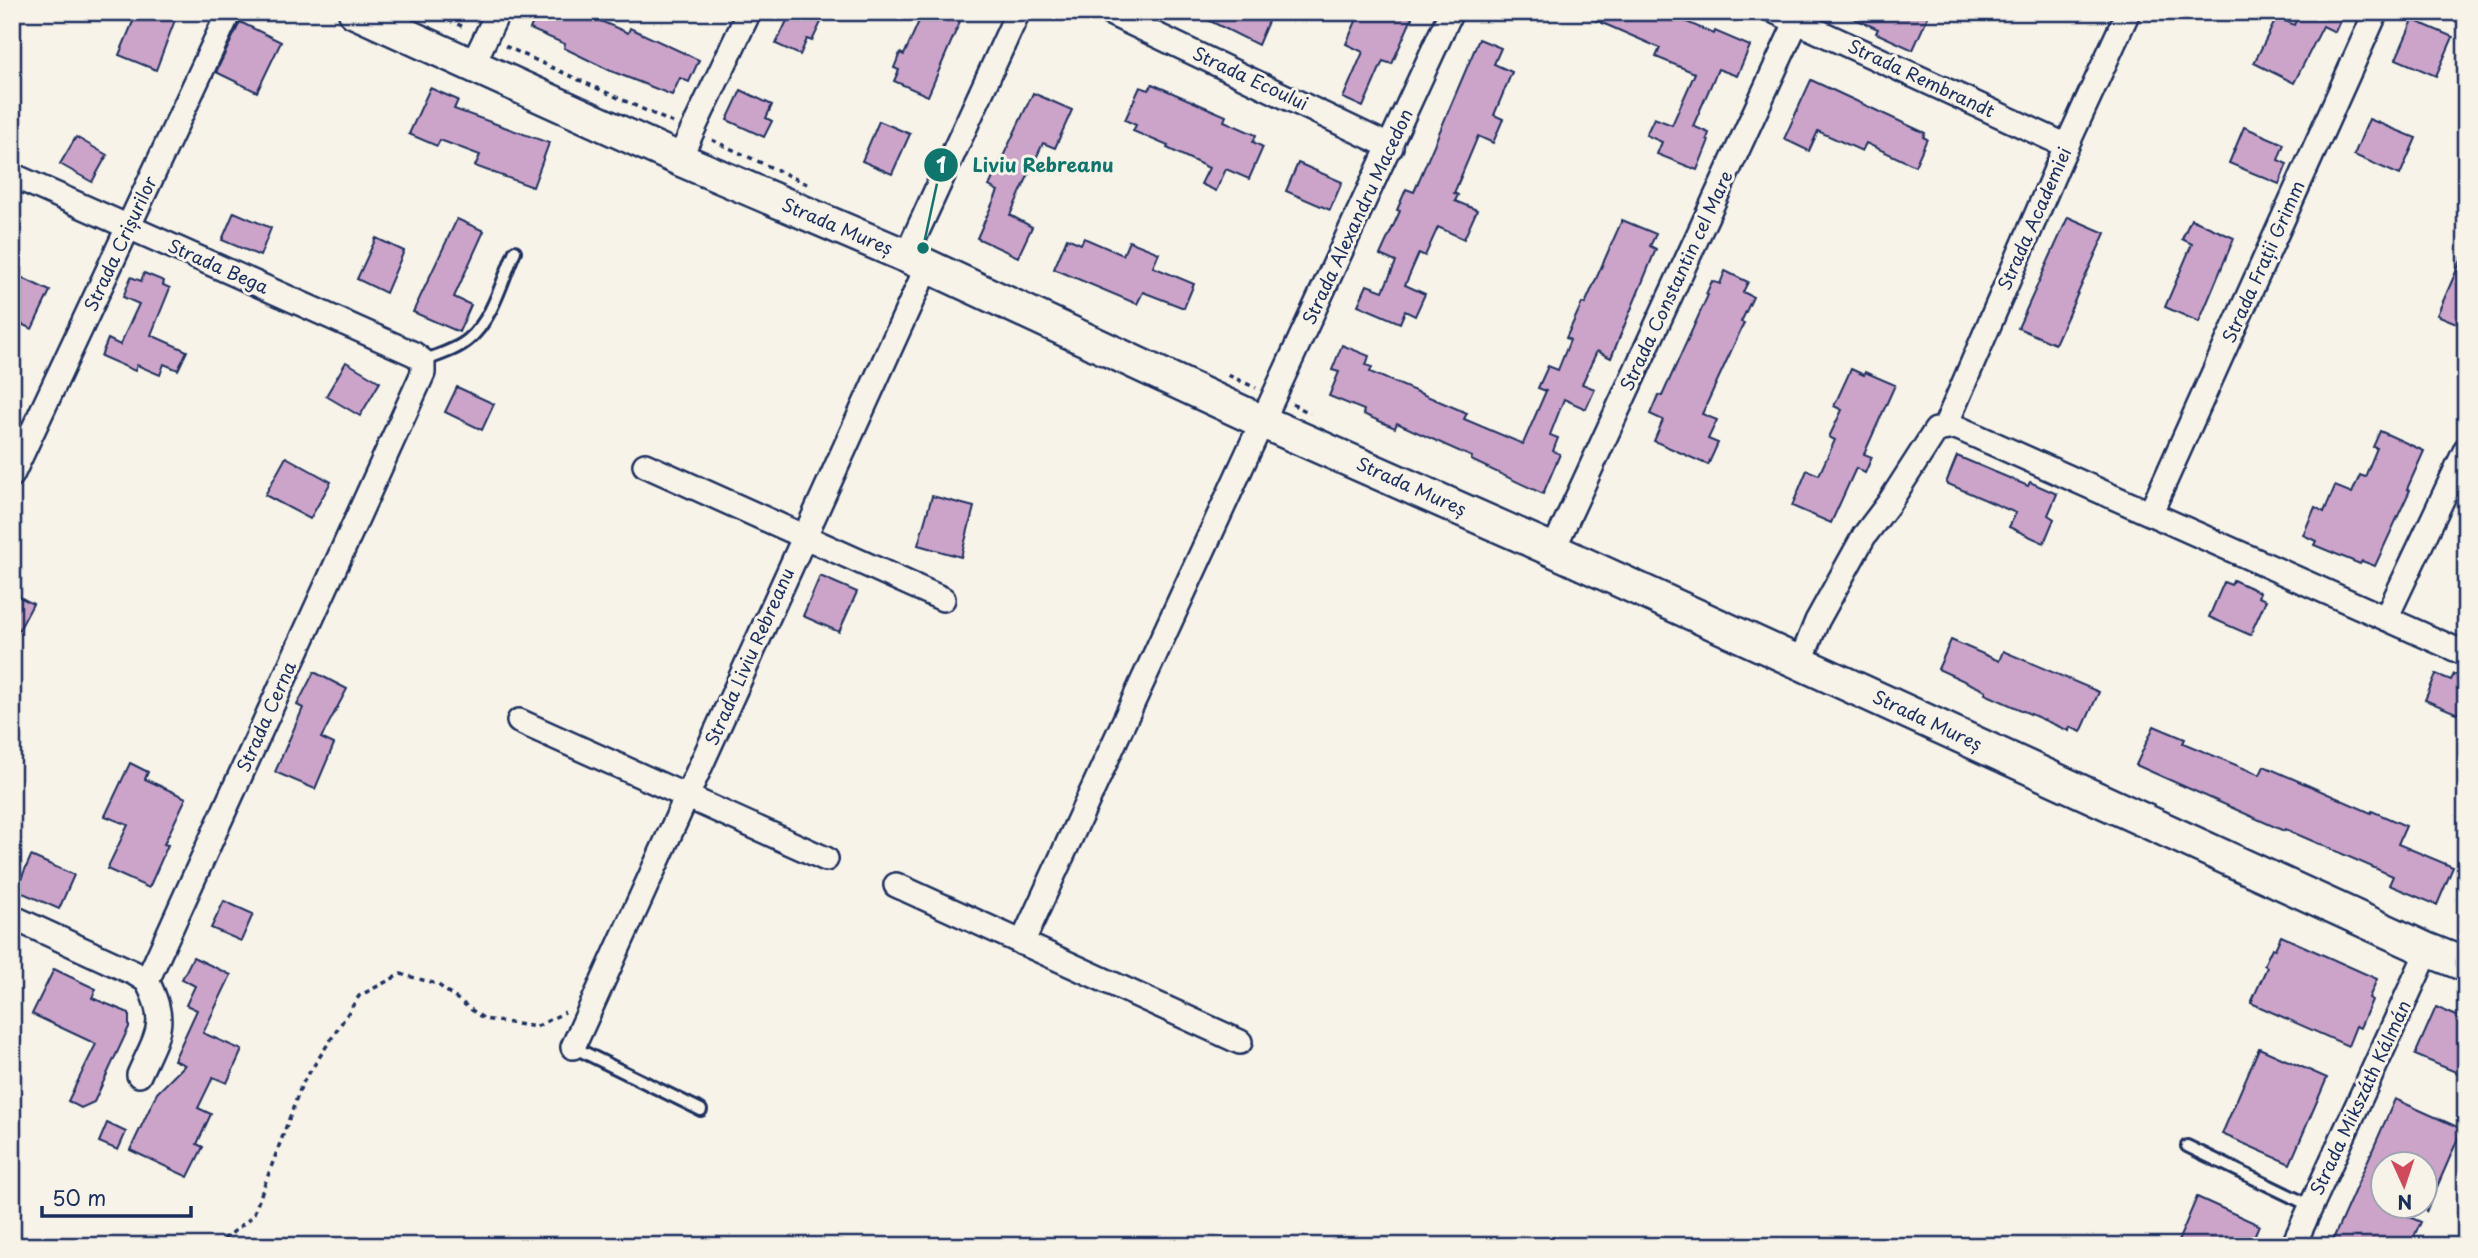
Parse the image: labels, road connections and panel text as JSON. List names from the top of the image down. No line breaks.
{"streets":{"street":["Strada Ecoului","Strada Rembrandt","Strada Alexandru Macedon","Strada Academiei","Strada Mureș","Strada Crișurilor","Strada Frații Grimm","Strada Bega","Strada Constantin cel Mare","Strada Liviu Rebreanu","Strada Cerna","Strada Mikszáth Kálmán"]},"crossings":[["Strada Ecoului","Strada Alexandru Macedon"],["Strada Rembrandt","Strada Academiei"],["Strada Rembrandt","Strada Constantin cel Mare"],["Strada Alexandru Macedon","Strada Mureș"],["Strada Academiei","Strada Mureș"],["Strada Mureș","Strada Constantin cel Mare"],["Strada Mureș","Strada Liviu Rebreanu"],["Strada Mureș","Strada Mikszáth Kálmán"],["Strada Crișurilor","Strada Bega"],["Strada Bega","Strada Cerna"]],"places":["Liviu Rebreanu"],"scale_bar":"50 m","north":"bottom"}
